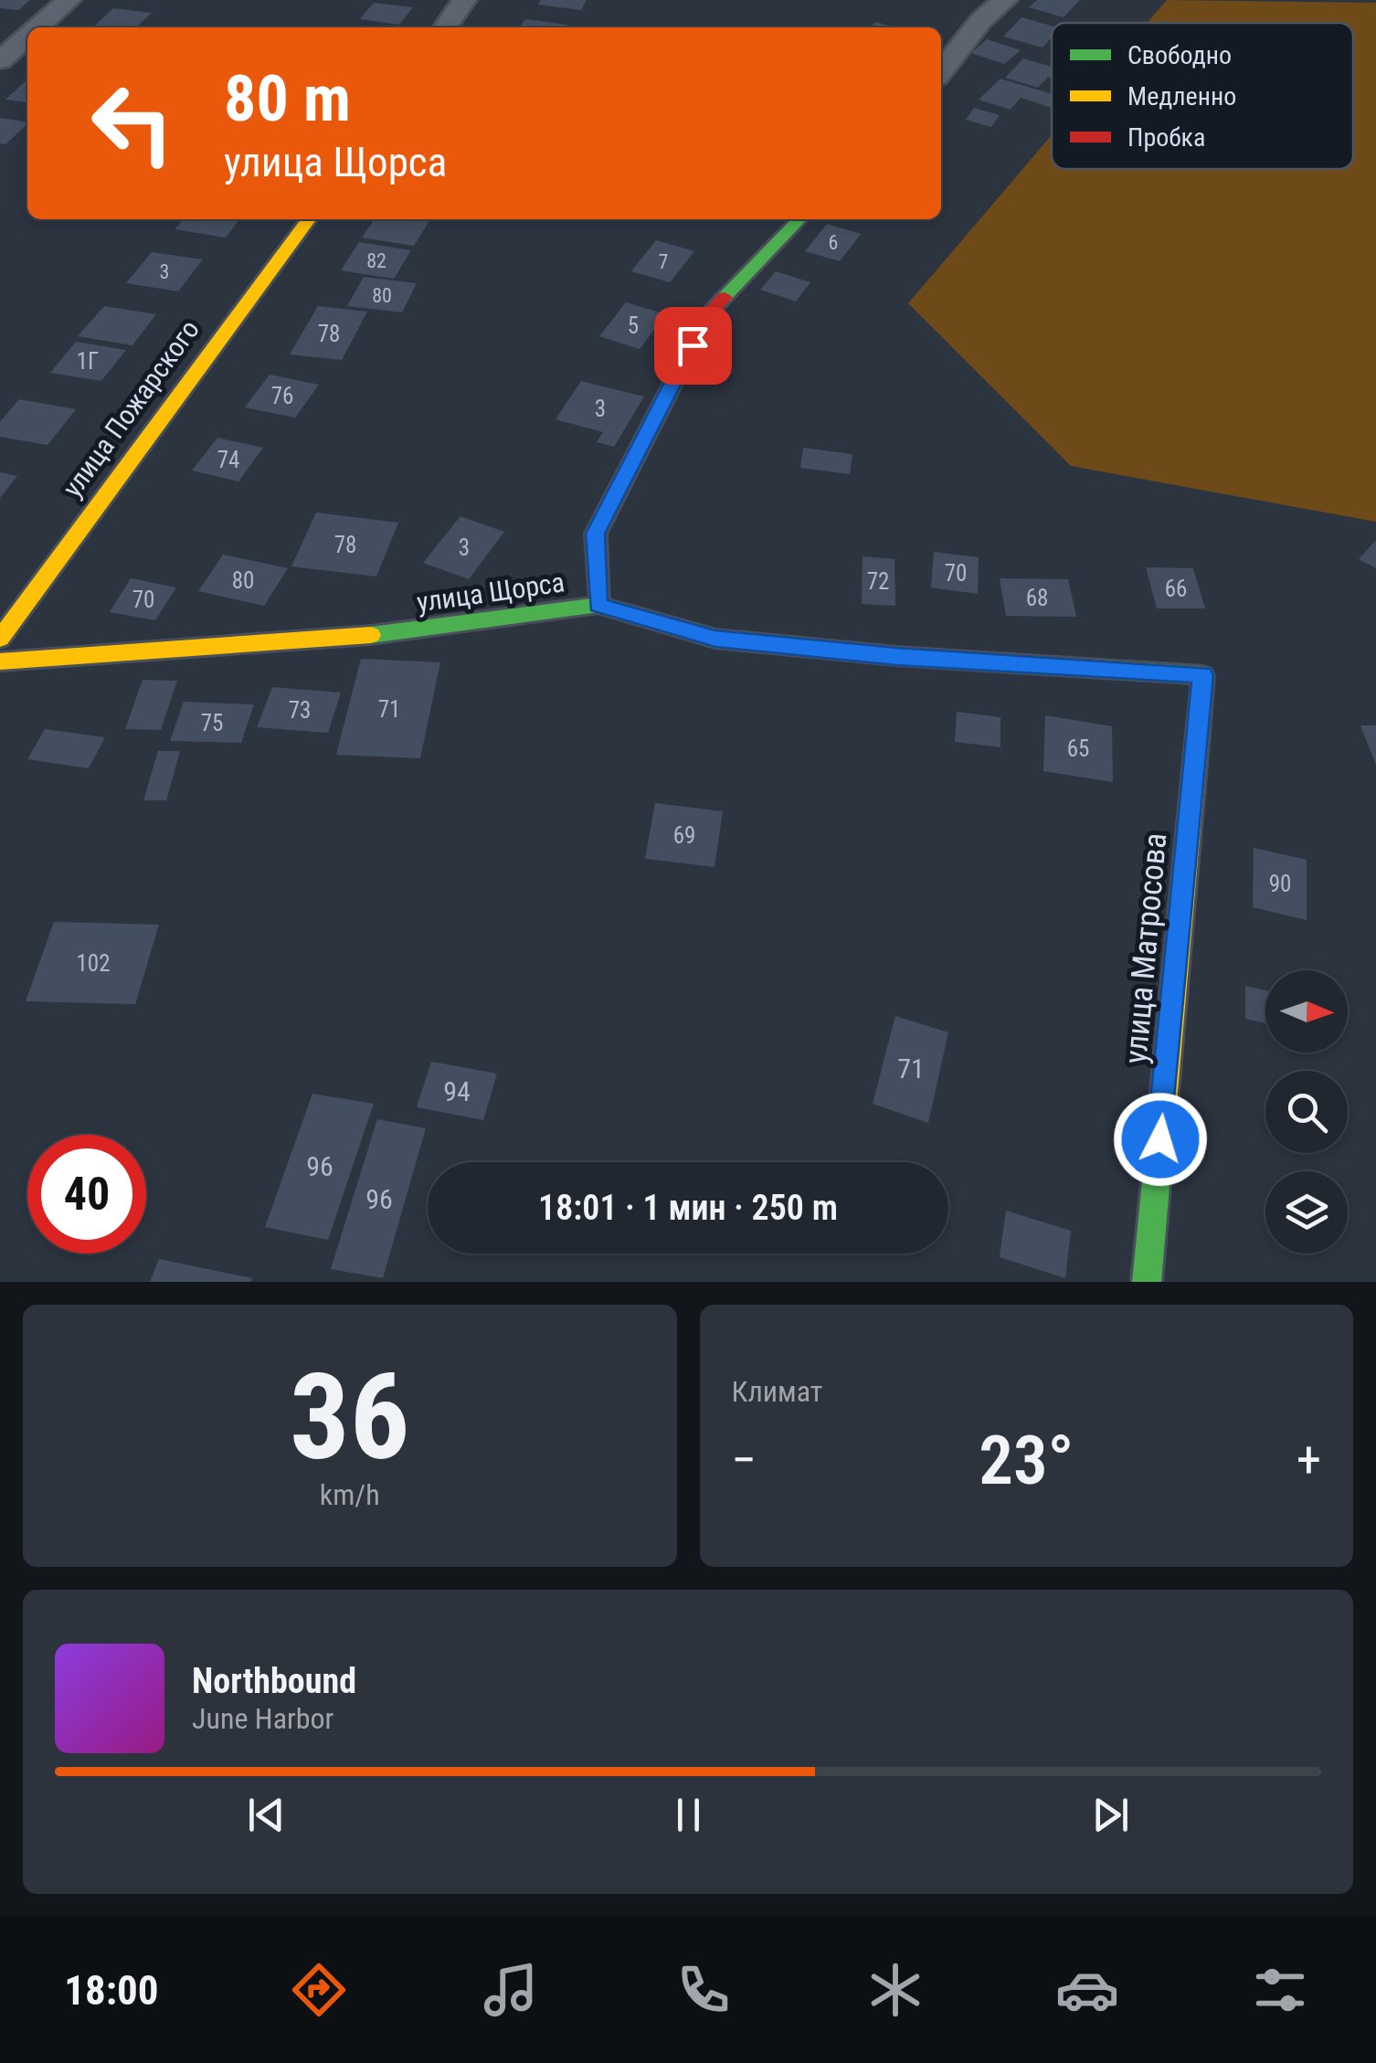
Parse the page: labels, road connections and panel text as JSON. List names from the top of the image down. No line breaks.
{"streets":{"street":["улица Пожарского","улица Щорса","улица Матросова"]},"crossings":[["улица Щорса","улица Матросова"]],"house_numbers":["6","82","7","3","80","5","78","1Г","76","3","74","78","3","70","80","72","66","68","70","71","73","75","65","69","90","102","71","94","96","96"],"legend":["Свободно","Медленно","Пробка"],"north":"right","page":{"turn":["80 m","улица Щорса"],"limit":"40","trip":"18:01 · 1 мин · 250 m","tile":[["36","km/h"],"Климат"],"heat":["−","23°","+"],"song":["Northbound","June Harbor"],"tabs":"18:00"}}
